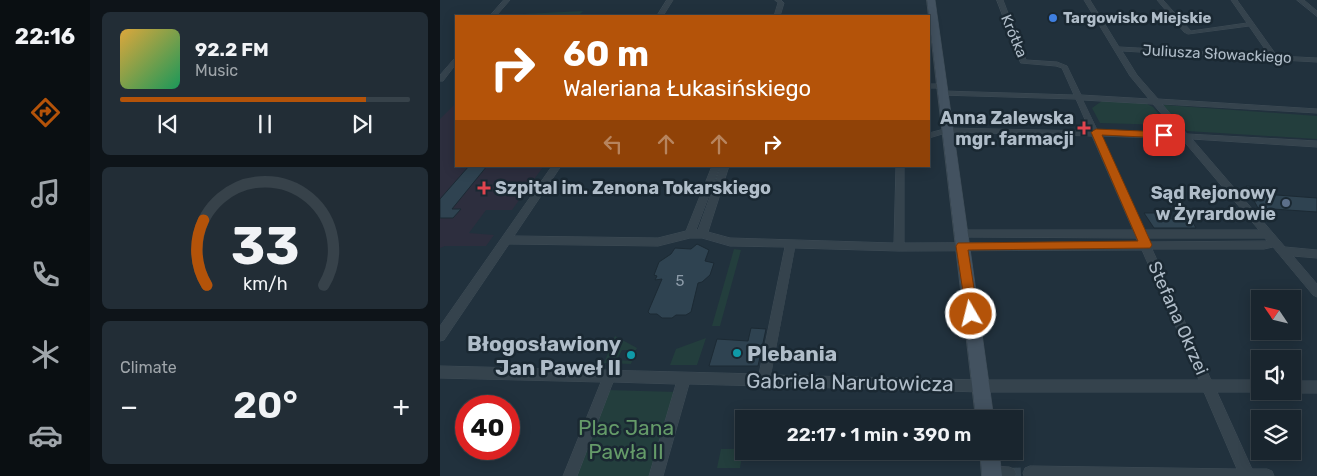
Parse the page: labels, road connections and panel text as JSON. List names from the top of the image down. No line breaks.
{"streets":{"street":["Krótka","Juliusza Słowackiego","Stefana Okrzei","Gabriela Narutowicza"]},"crossings":[["Krótka","Stefana Okrzei"],["Stefana Okrzei","Gabriela Narutowicza"]],"parks":["Plac Jana Pawła II"],"places":{"other":["Targowisko Miejskie","Sąd Rejonowy w Żyrardowie","Plebania","Błogosławiony Jan Paweł II"],"health":["Anna Zalewska mgr. farmacji","Szpital im. Zenona Tokarskiego"]},"house_numbers":["5"],"north":"top left","page":{"tabs":"22:16","turn":["60 m","Waleriana Łukasińskiego"],"song":["92.2 FM","Music"],"tile":"Climate","heat":["−","20°","+"],"limit":"40","trip":"22:17 · 1 min · 390 m","gauge":["33","km/h"]}}
